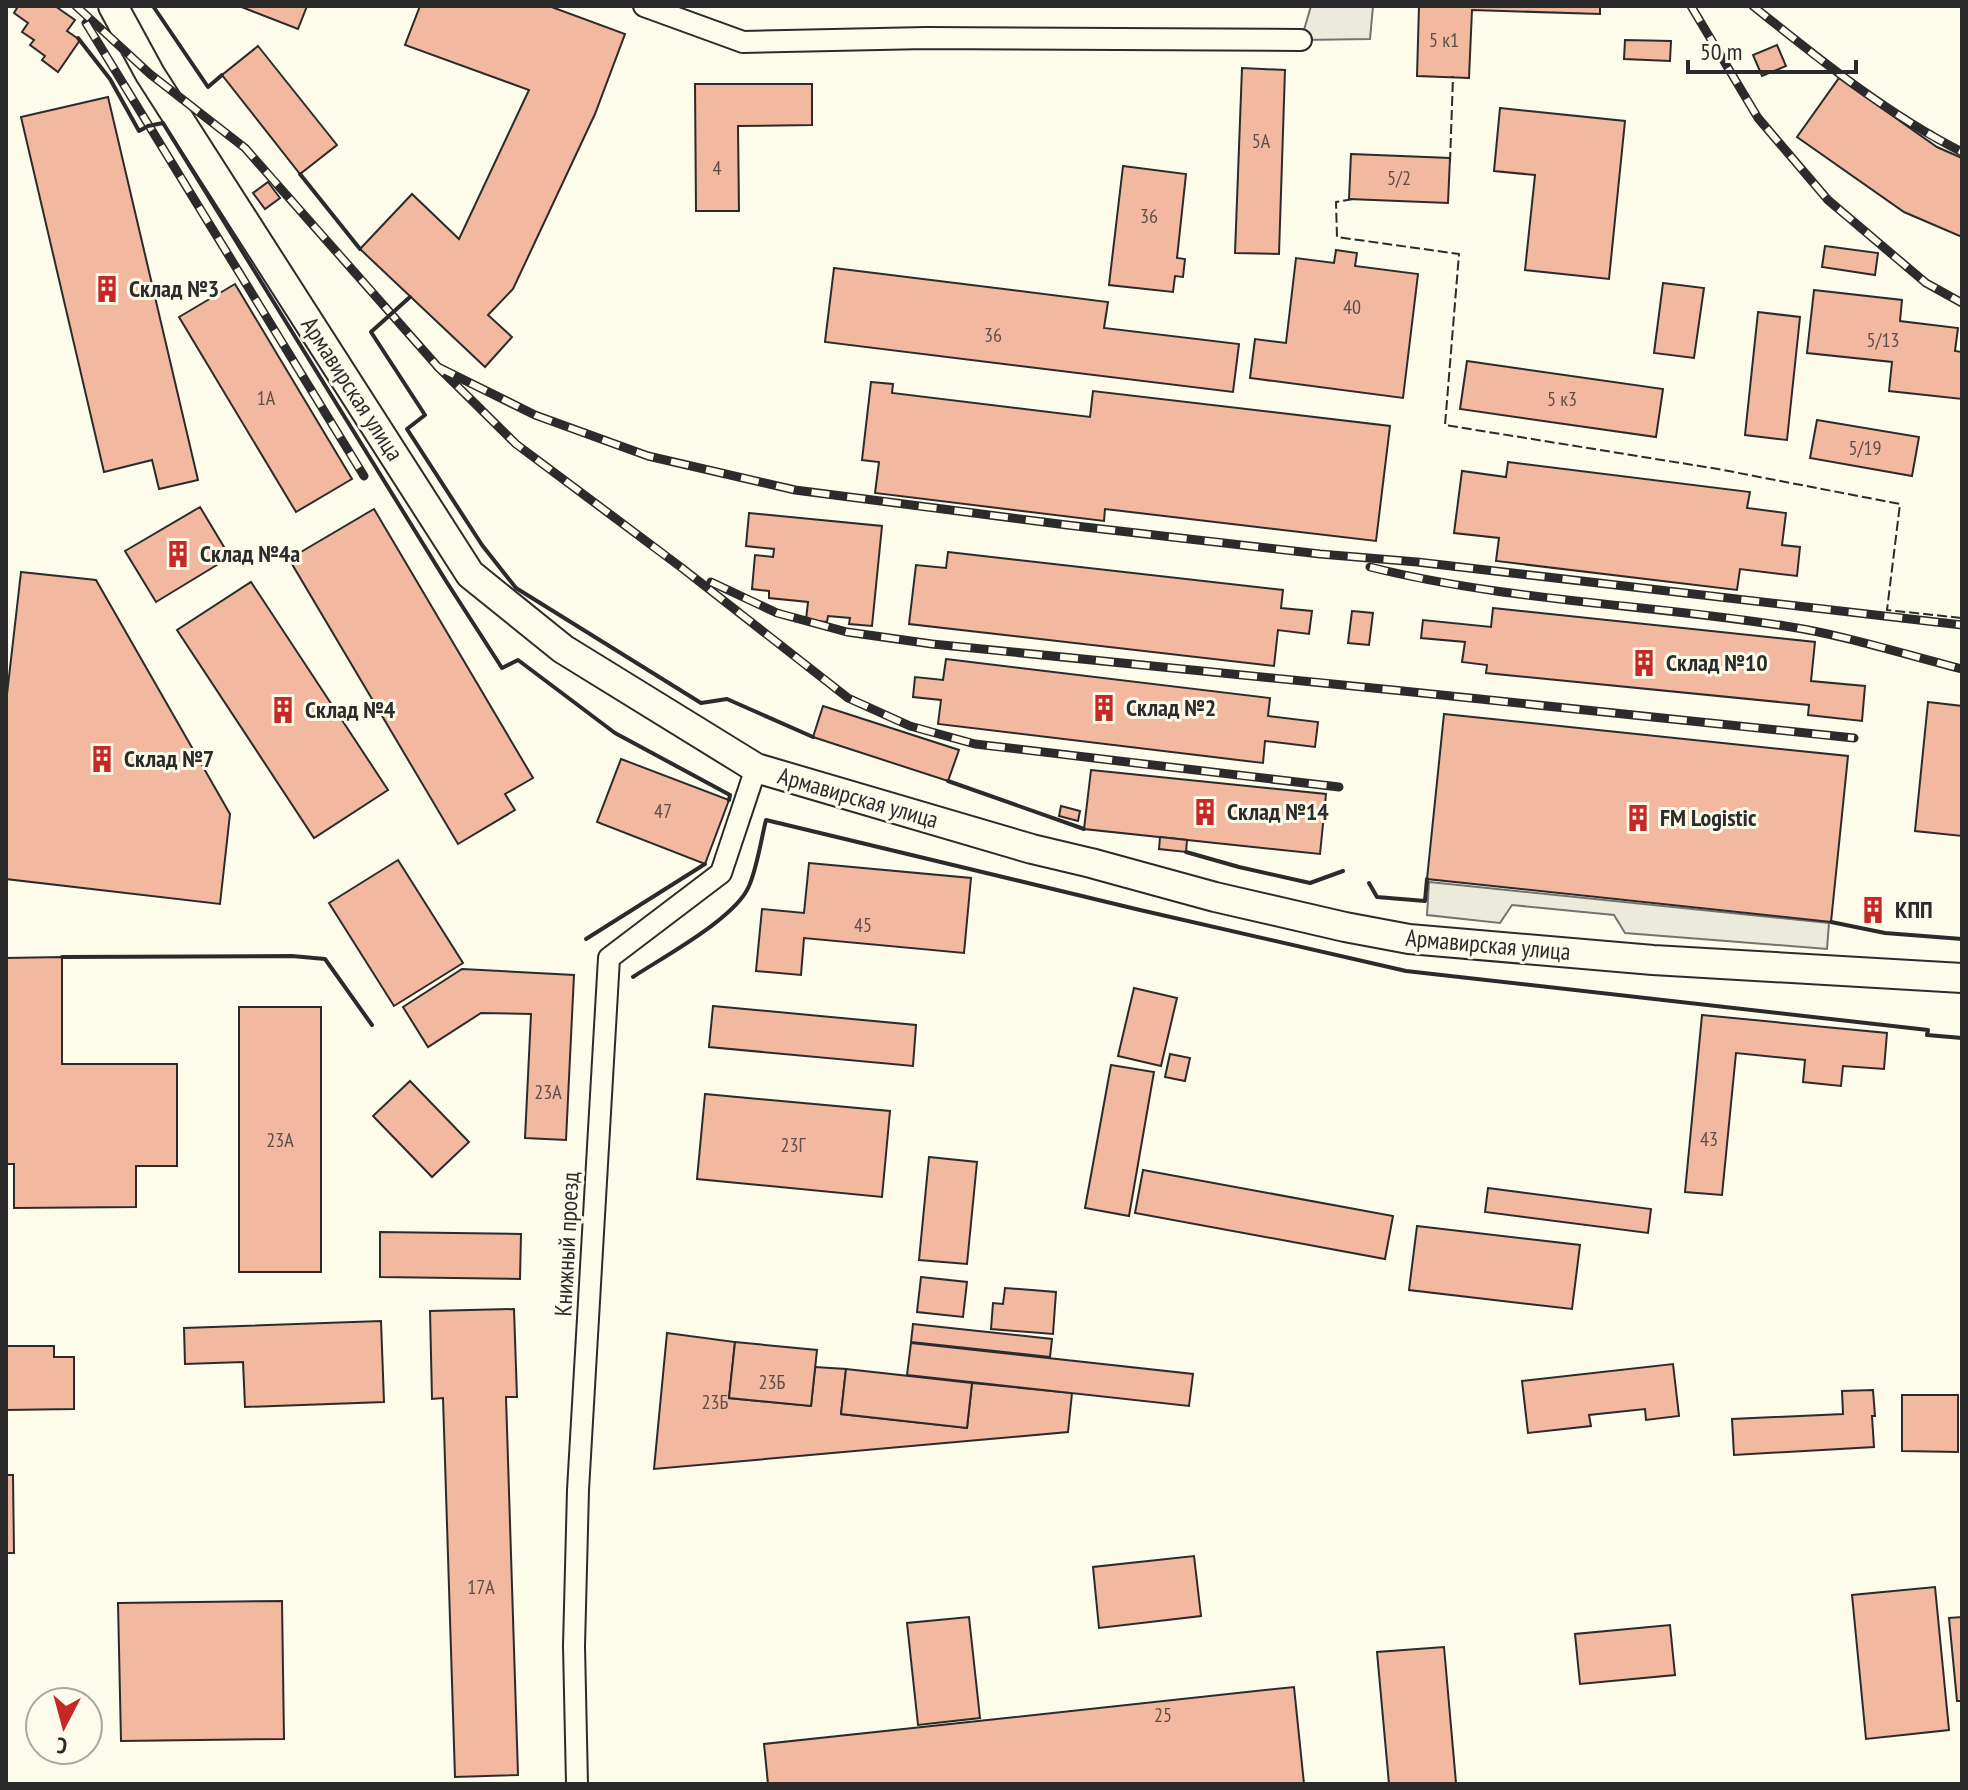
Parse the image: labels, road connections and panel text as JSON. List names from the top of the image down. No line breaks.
{"streets":{"main road":["Армавирская улица"],"street":["Книжный проезд"]},"crossings":[["Армавирская улица","Книжный проезд"]],"places":{"building":["Склад №3","Склад №4а","Склад №10","Склад №2","Склад №4","Склад №7","Склад №14","FM Logistic","КПП"]},"house_numbers":["5 к1","5А","4","5/2","36","40","36","5/13","1А","5 к3","5/19","47","45","23А","43","23А","23Г","23Б","23Б","17А","25"],"scale_bar":"50 m","north":"bottom"}
